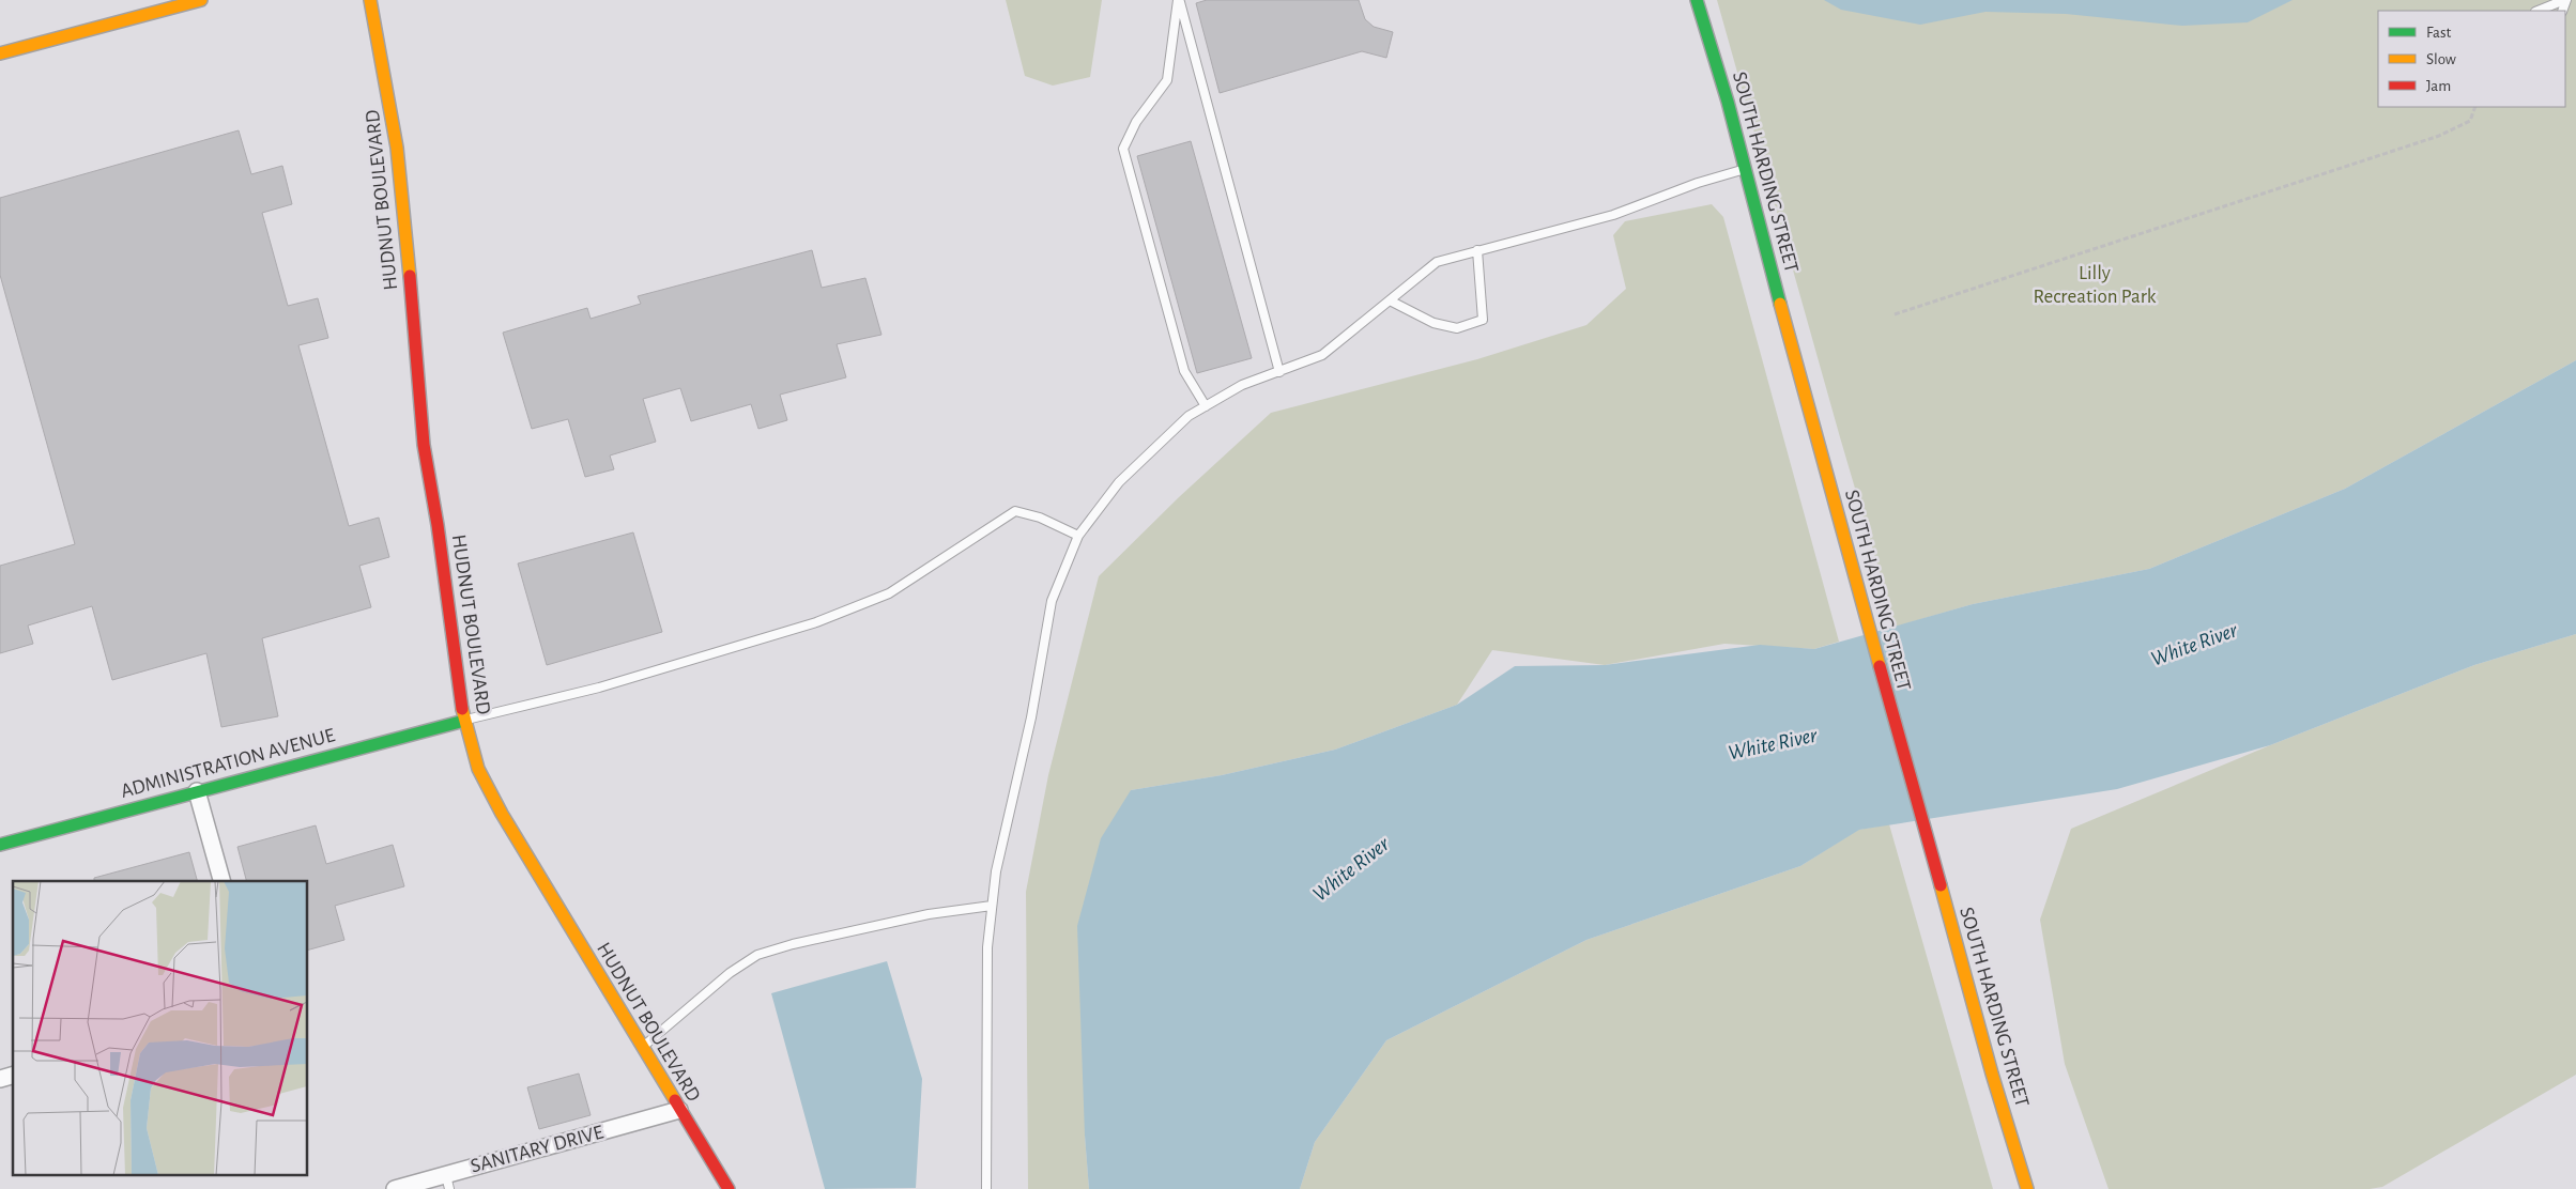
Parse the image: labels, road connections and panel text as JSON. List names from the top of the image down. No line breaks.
{"streets":{"street":["SOUTH HARDING STREET","HUDNUT BOULEVARD","ADMINISTRATION AVENUE","SANITARY DRIVE"]},"crossings":[["HUDNUT BOULEVARD","ADMINISTRATION AVENUE"],["HUDNUT BOULEVARD","SANITARY DRIVE"]],"water":["White River"],"parks":["Lilly Recreation Park"],"legend":["Fast","Slow","Jam"]}
